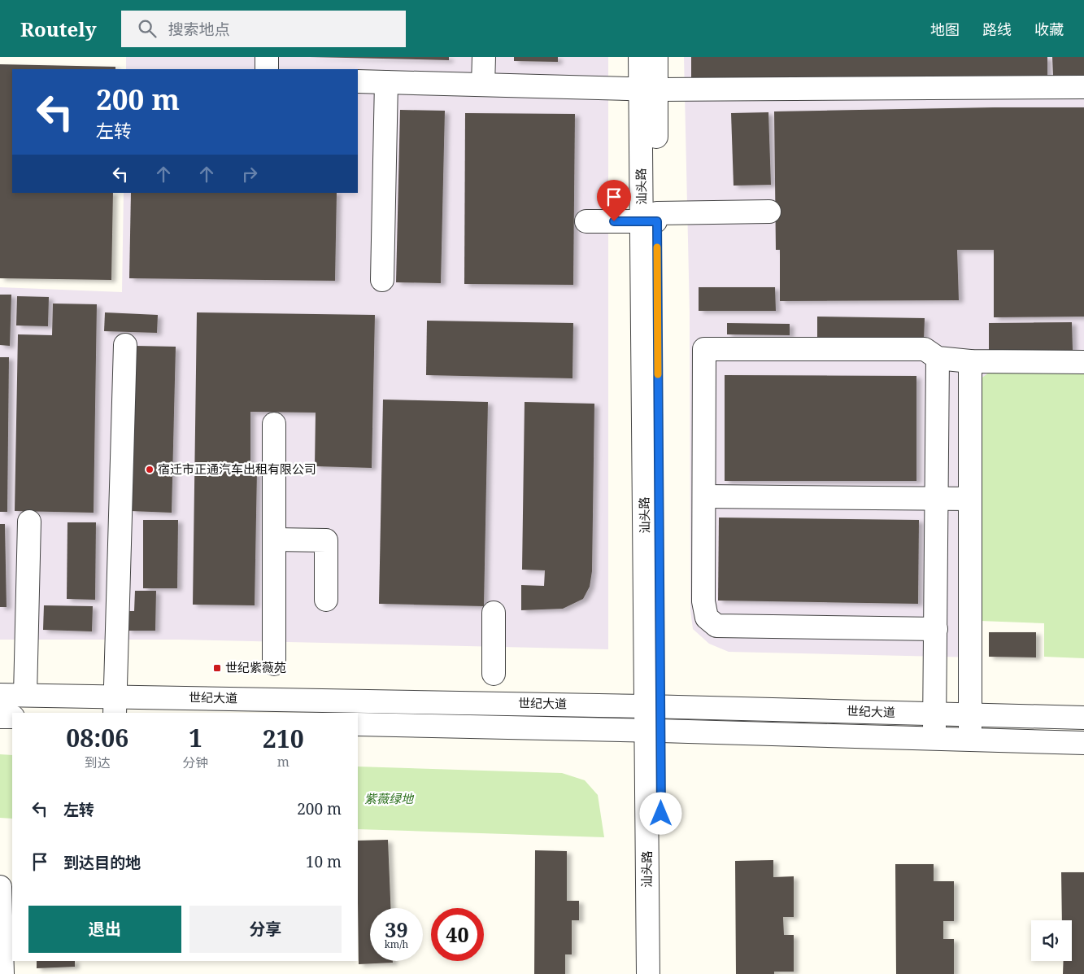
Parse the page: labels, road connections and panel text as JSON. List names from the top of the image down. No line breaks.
{"streets":{"street":["汕头路","世纪大道"]},"crossings":[["汕头路","世纪大道"]],"parks":["紫薇绿地"],"places":{"other":["宿迁市正通汽车出租有限公司"],"transit":["世纪紫薇苑"]},"page":{"header":"Routely","search":"搜索地点","nav":["地图","路线","收藏"],"turn":["200 m","左转"],"eta":["08:06","到达","1","分钟","210","m"],"list":[{"name":"左转","value":"200 m"},{"name":"到达目的地","value":"10 m"}],"buttons":["退出","分享"],"speed":"39 km/h","limit":"40"}}
